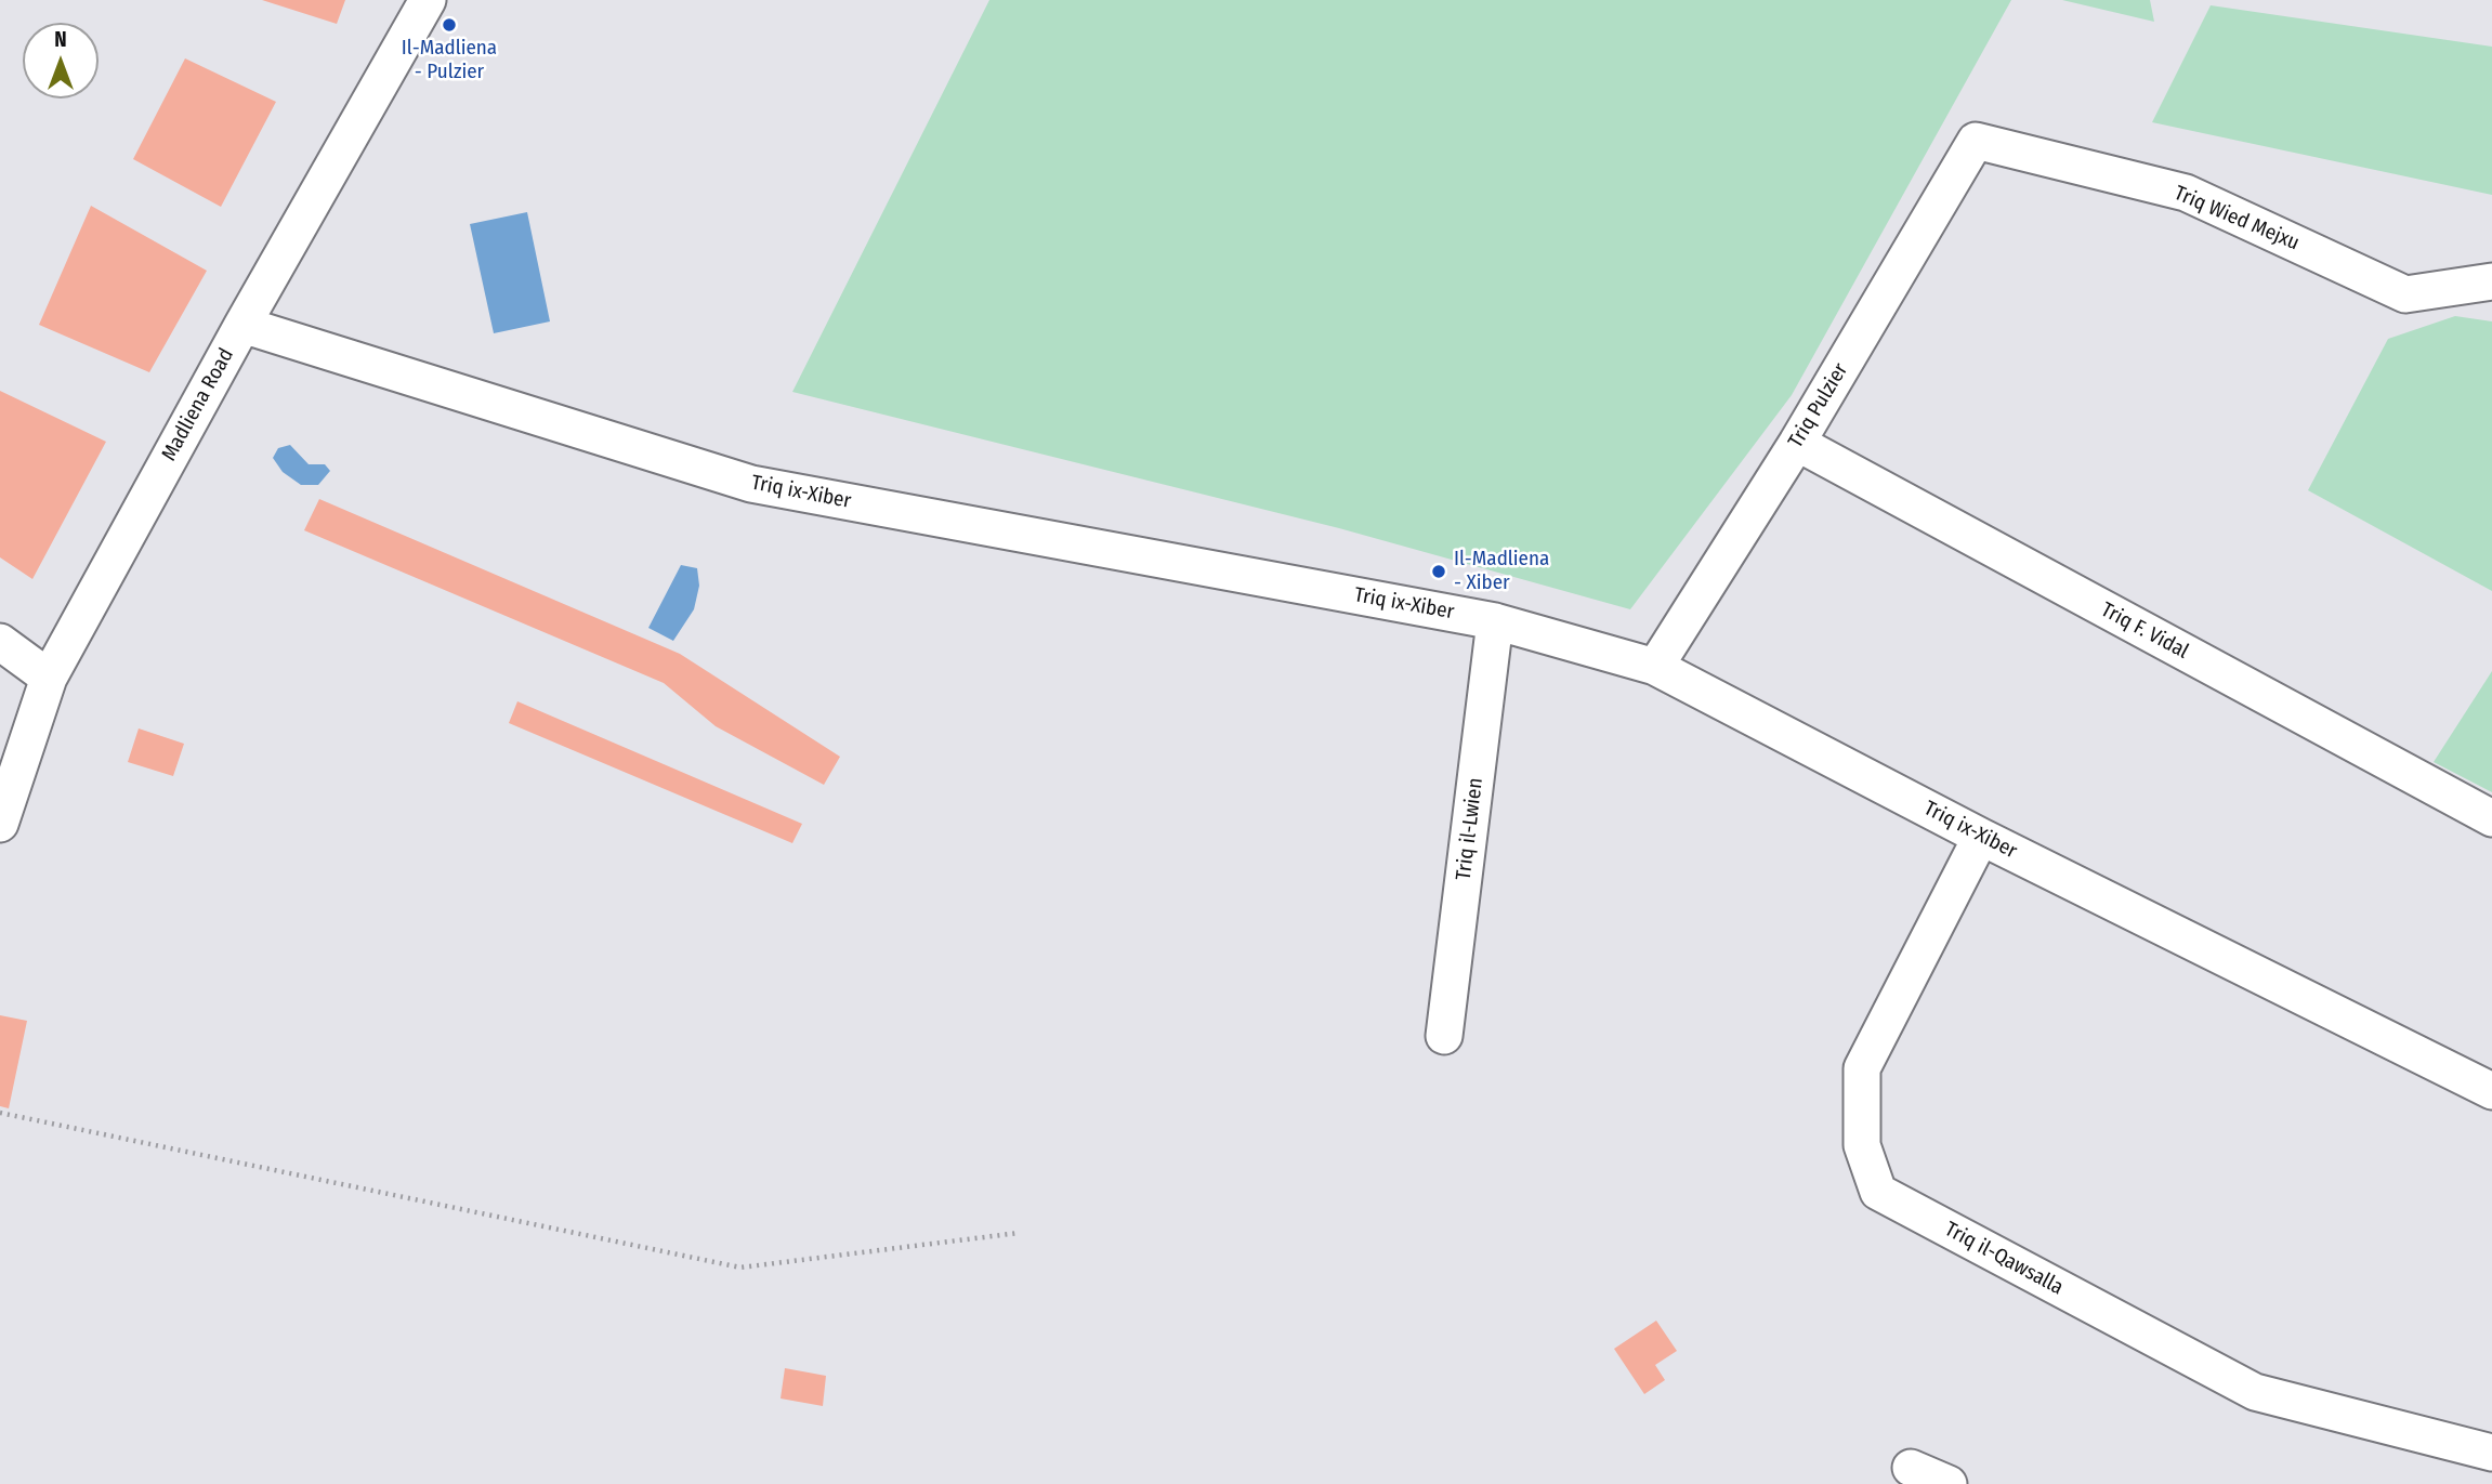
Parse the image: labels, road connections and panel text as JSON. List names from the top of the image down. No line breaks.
{"streets":{"street":["Triq Wied Mejxu","Madliena Road","Triq Pulzier","Triq ix-Xiber","Triq F. Vidal","Triq il-Lwien","Triq il-Qawsalla"]},"crossings":[["Triq Wied Mejxu","Triq Pulzier"],["Madliena Road","Triq ix-Xiber"],["Triq Pulzier","Triq ix-Xiber"],["Triq Pulzier","Triq F. Vidal"],["Triq ix-Xiber","Triq il-Lwien"],["Triq ix-Xiber","Triq il-Qawsalla"]],"places":["Il-Madliena - Pulzier","Il-Madliena - Xiber"],"north":"top"}
